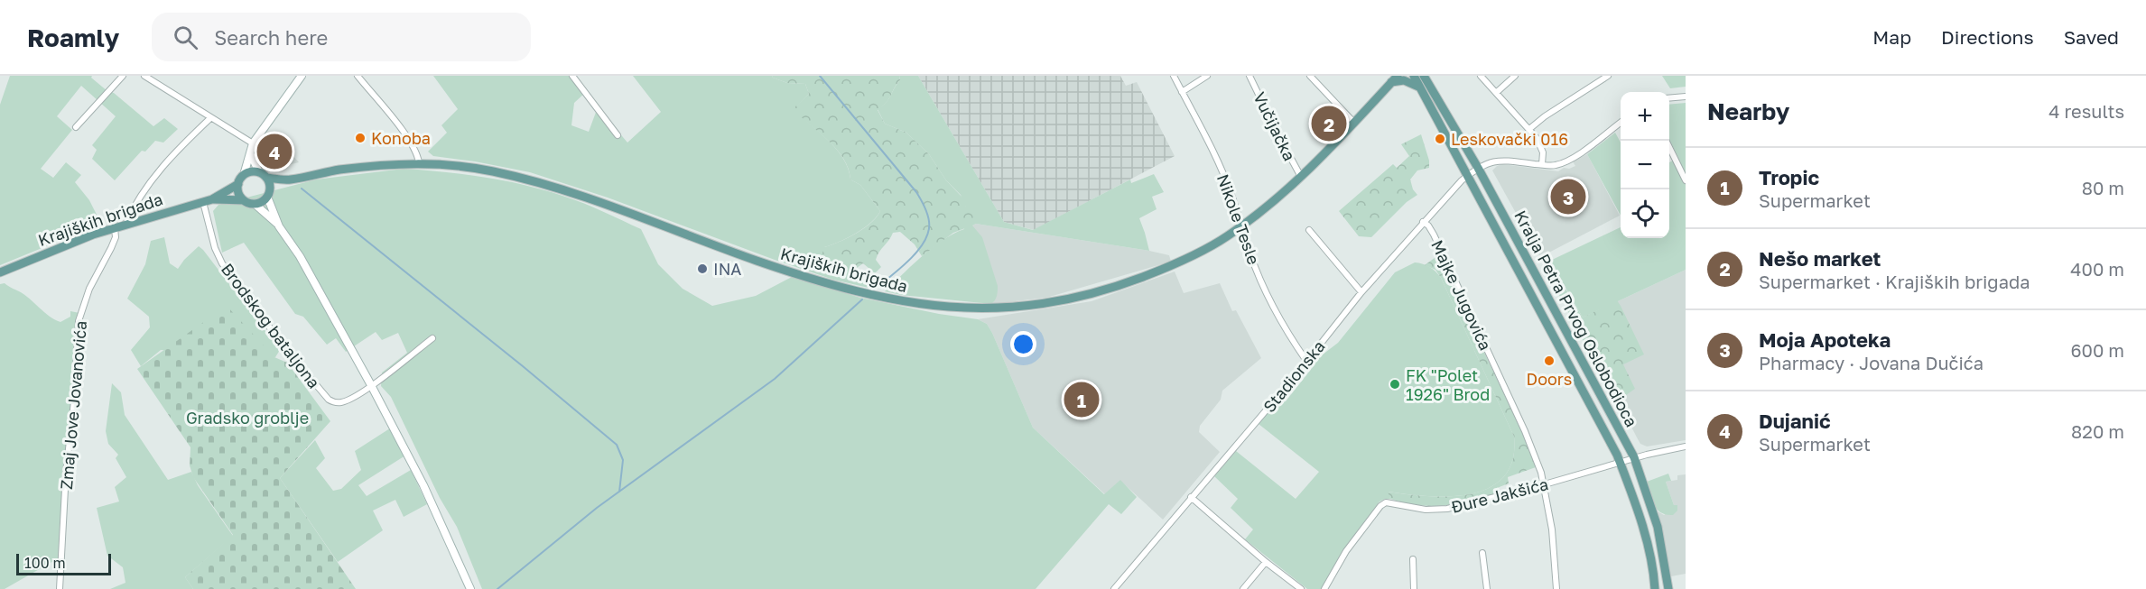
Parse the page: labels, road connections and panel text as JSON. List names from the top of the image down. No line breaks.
{"streets":{"main road":["Krajiških brigada","Kralja Petra Prvog Oslobodioca"],"street":["Vučijačka","Nikole Tesle","Majke Jugovića","Brodskog bataljona","Stadionska","Zmaj Jove Jovanovića","Đure Jakšića"]},"crossings":[["Vučijačka","Krajiških brigada"],["Krajiških brigada","Nikole Tesle"],["Krajiških brigada","Brodskog bataljona"],["Krajiških brigada","Zmaj Jove Jovanovića"],["Nikole Tesle","Stadionska"],["Majke Jugovića","Stadionska"],["Majke Jugovića","Đure Jakšića"],["Kralja Petra Prvog Oslobodioca","Stadionska"],["Kralja Petra Prvog Oslobodioca","Đure Jakšića"]],"parks":["Gradsko groblje"],"places":["Konoba","Leskovački 016","INA","Doors","FK \"Polet 1926\" Brod"],"scale_bar":"100 m","page":{"header":"Roamly","search":"Search here","nav":["Map","Directions","Saved"],"heading":["Nearby","4 results"],"map_buttons":["+","−"],"pins":["2","4","3","1"],"list":[{"mark":"1","name":"Tropic","note":"Supermarket","value":"80 m"},{"mark":"2","name":"Nešo market","note":"Supermarket · Krajiških brigada","value":"400 m"},{"mark":"3","name":"Moja Apoteka","note":"Pharmacy · Jovana Dučića","value":"600 m"},{"mark":"4","name":"Dujanić","note":"Supermarket","value":"820 m"}],"scale":"100 m"}}
